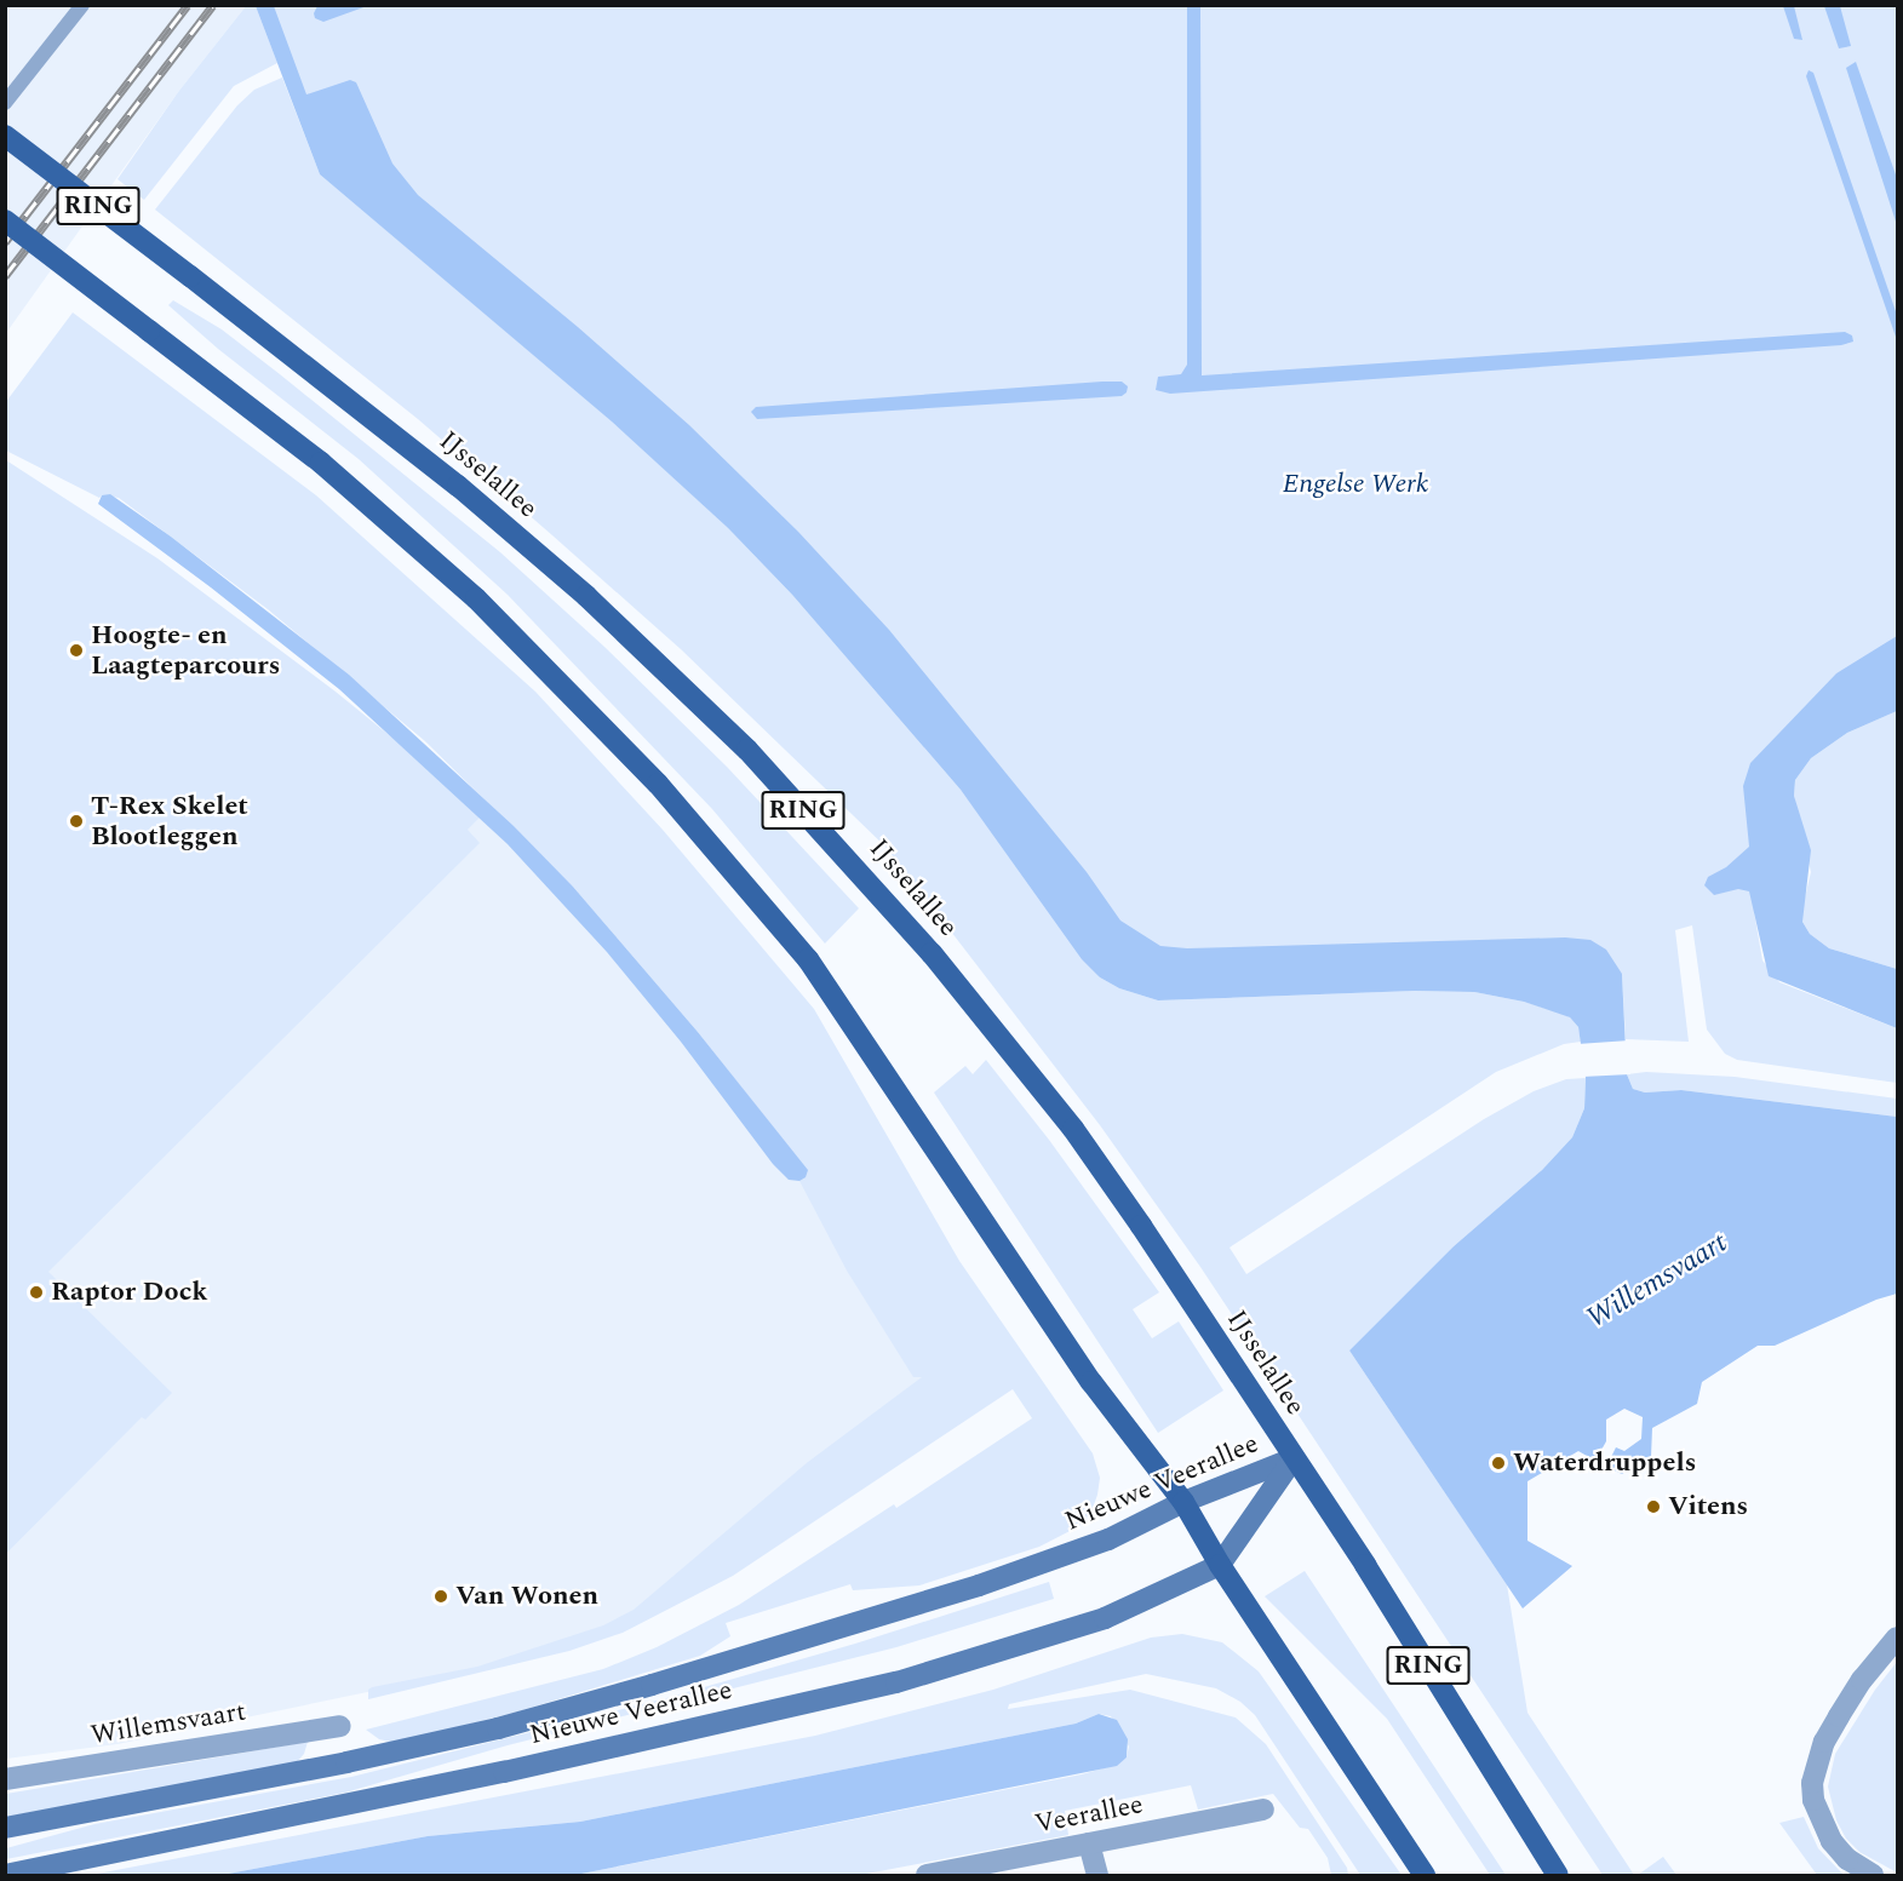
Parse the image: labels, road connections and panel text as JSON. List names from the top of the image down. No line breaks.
{"streets":{"main road":["RING","IJsselallee","Nieuwe Veerallee"],"street":["Willemsvaart","Veerallee"]},"crossings":[["RING","Nieuwe Veerallee"],["IJsselallee","Nieuwe Veerallee"]],"water":["Willemsvaart"],"parks":["Engelse Werk"],"places":["Hoogte- en Laagteparcours","T-Rex Skelet Blootleggen","Raptor Dock","Waterdruppels","Vitens","Van Wonen"]}
